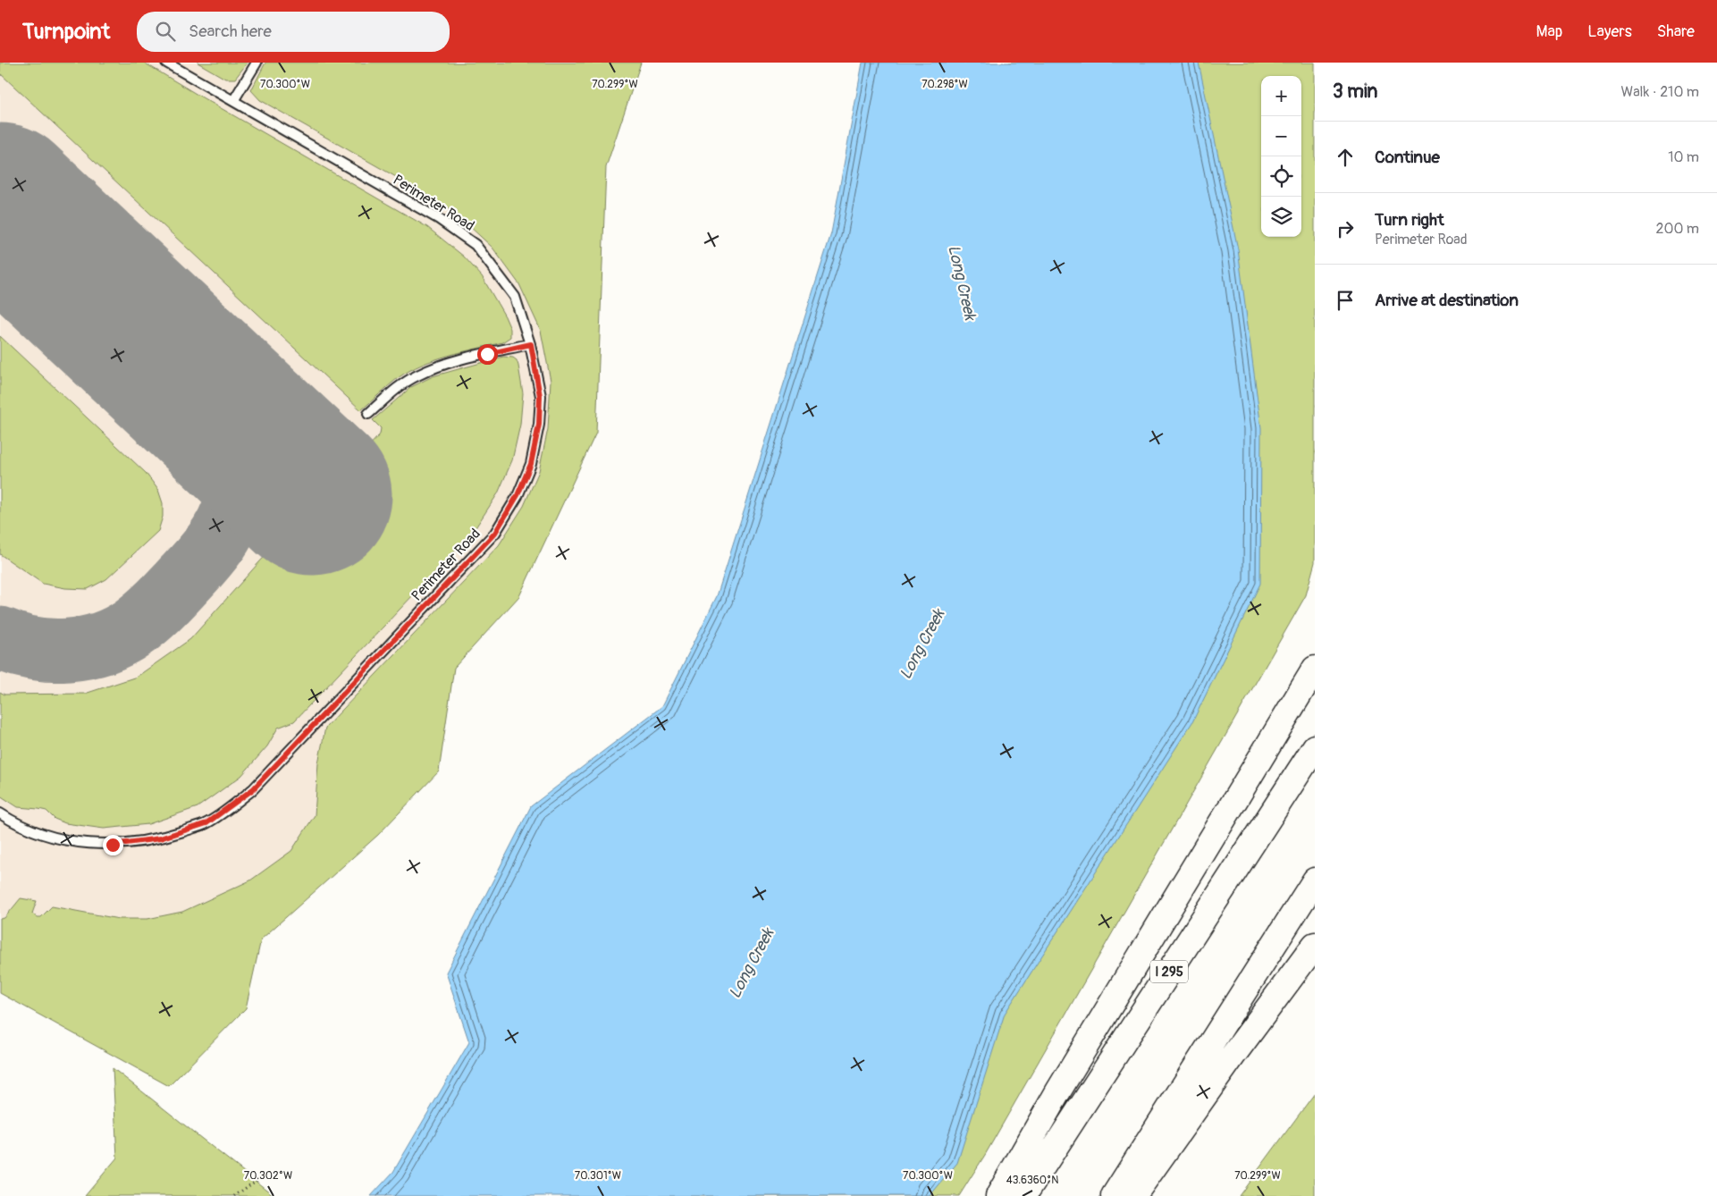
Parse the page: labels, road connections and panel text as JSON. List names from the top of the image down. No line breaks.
{"streets":{"highway":["I 295"],"lane":["Perimeter Road"]},"water":["Long Creek"],"page":{"header":"Turnpoint","search":"Search here","nav":["Map","Layers","Share"],"heading":["3 min","Walk · 210 m"],"map_buttons":["+","−"],"list":[["Continue","10 m"],["Turn right","Perimeter Road","200 m"],"Arrive at destination"]},"coordinates":["70.300°W","70.299°W","70.298°W","70.302°W","70.301°W","43.6360°N"]}
